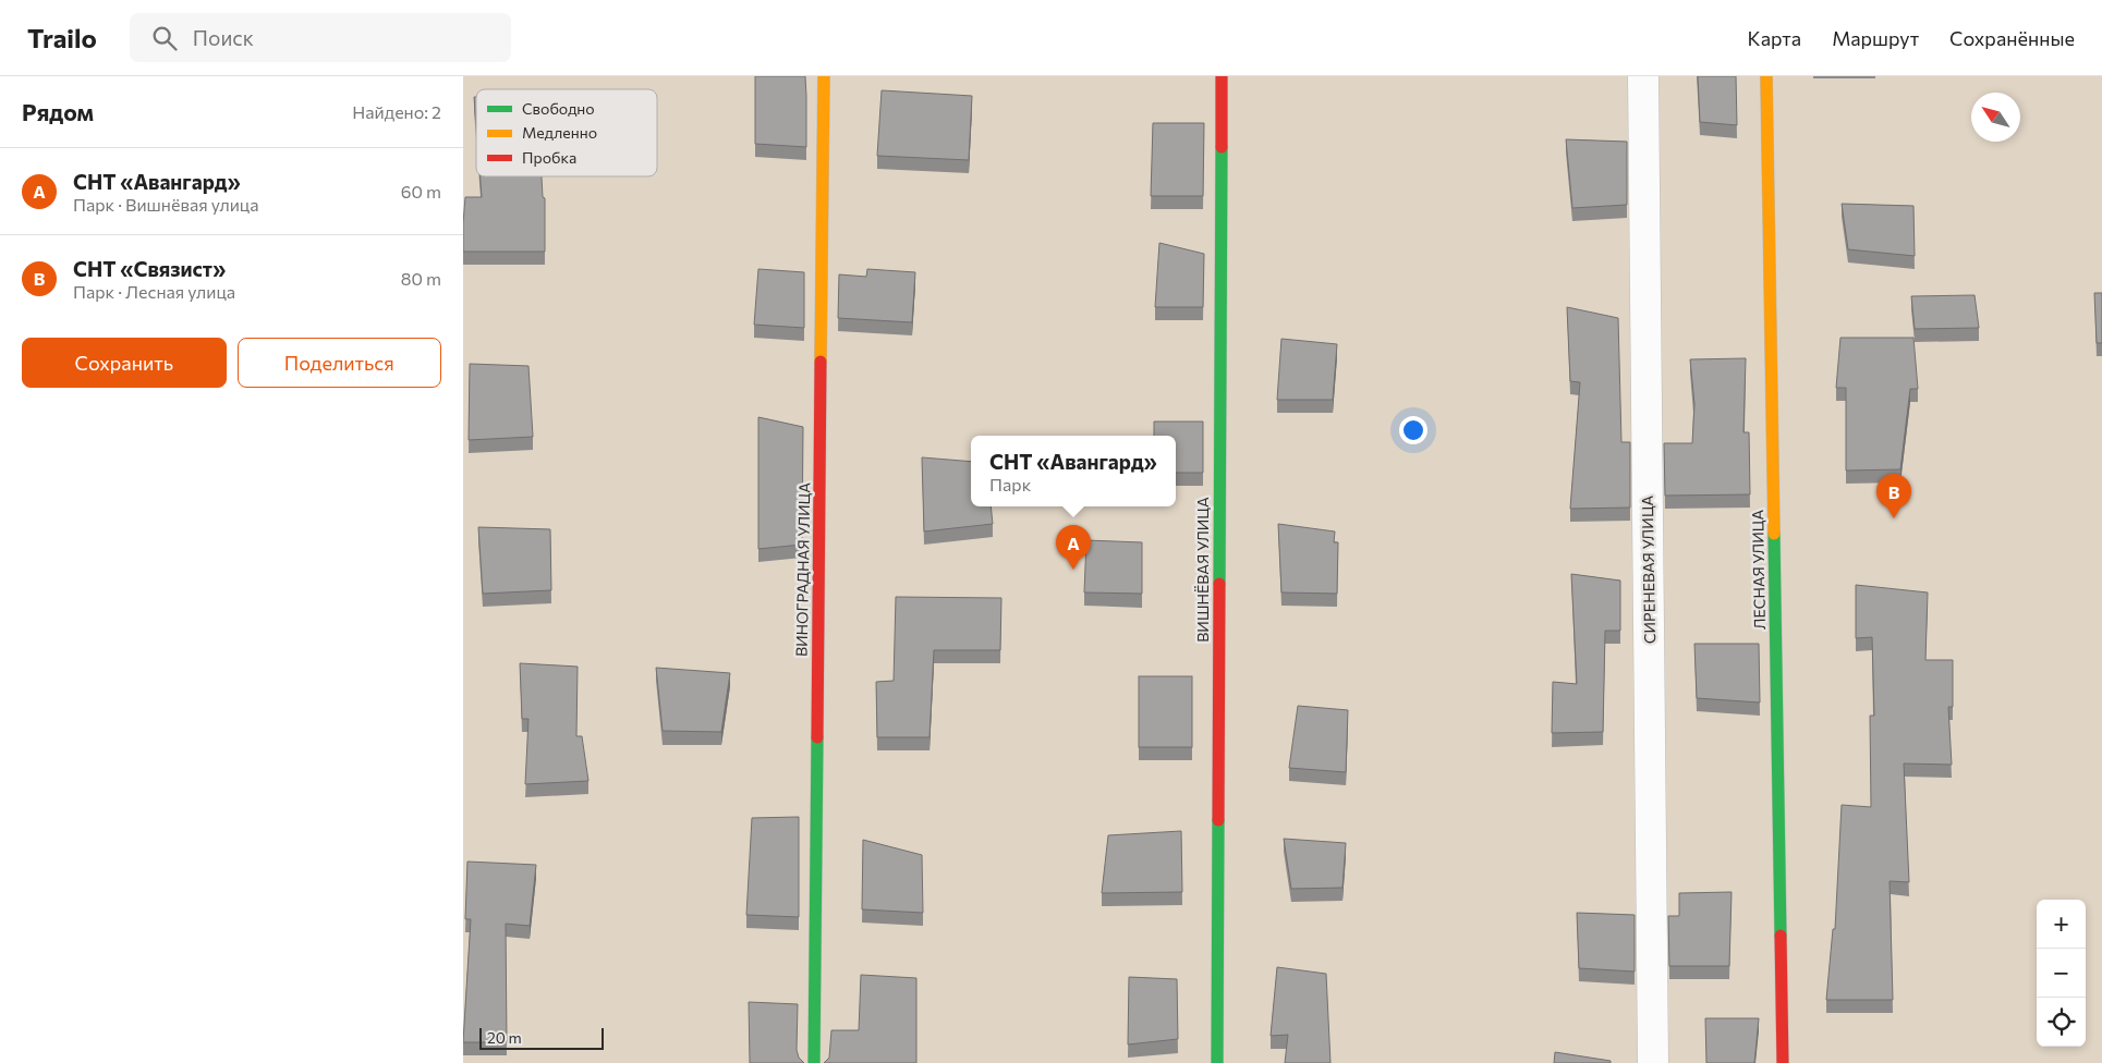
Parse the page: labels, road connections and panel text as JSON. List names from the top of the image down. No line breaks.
{"streets":{"street":["ВИНОГРАДНАЯ УЛИЦА","ВИШНЁВАЯ УЛИЦА","СИРЕНЕВАЯ УЛИЦА","ЛЕСНАЯ УЛИЦА"]},"legend":["Свободно","Медленно","Пробка"],"scale_bar":"20 m","north":"top left","page":{"header":"Trailo","search":"Поиск","nav":["Карта","Маршрут","Сохранённые"],"heading":["Рядом","Найдено: 2"],"list":[{"mark":"A","name":"СНТ «Авангард»","note":"Парк · Вишнёвая улица","value":"60 m"},{"mark":"B","name":"СНТ «Связист»","note":"Парк · Лесная улица","value":"80 m"}],"buttons":["Сохранить","Поделиться"],"popup":["СНТ «Авангард»","Парк"],"pins":["B","A"],"map_buttons":["+","−"],"scale":"20 m"}}
